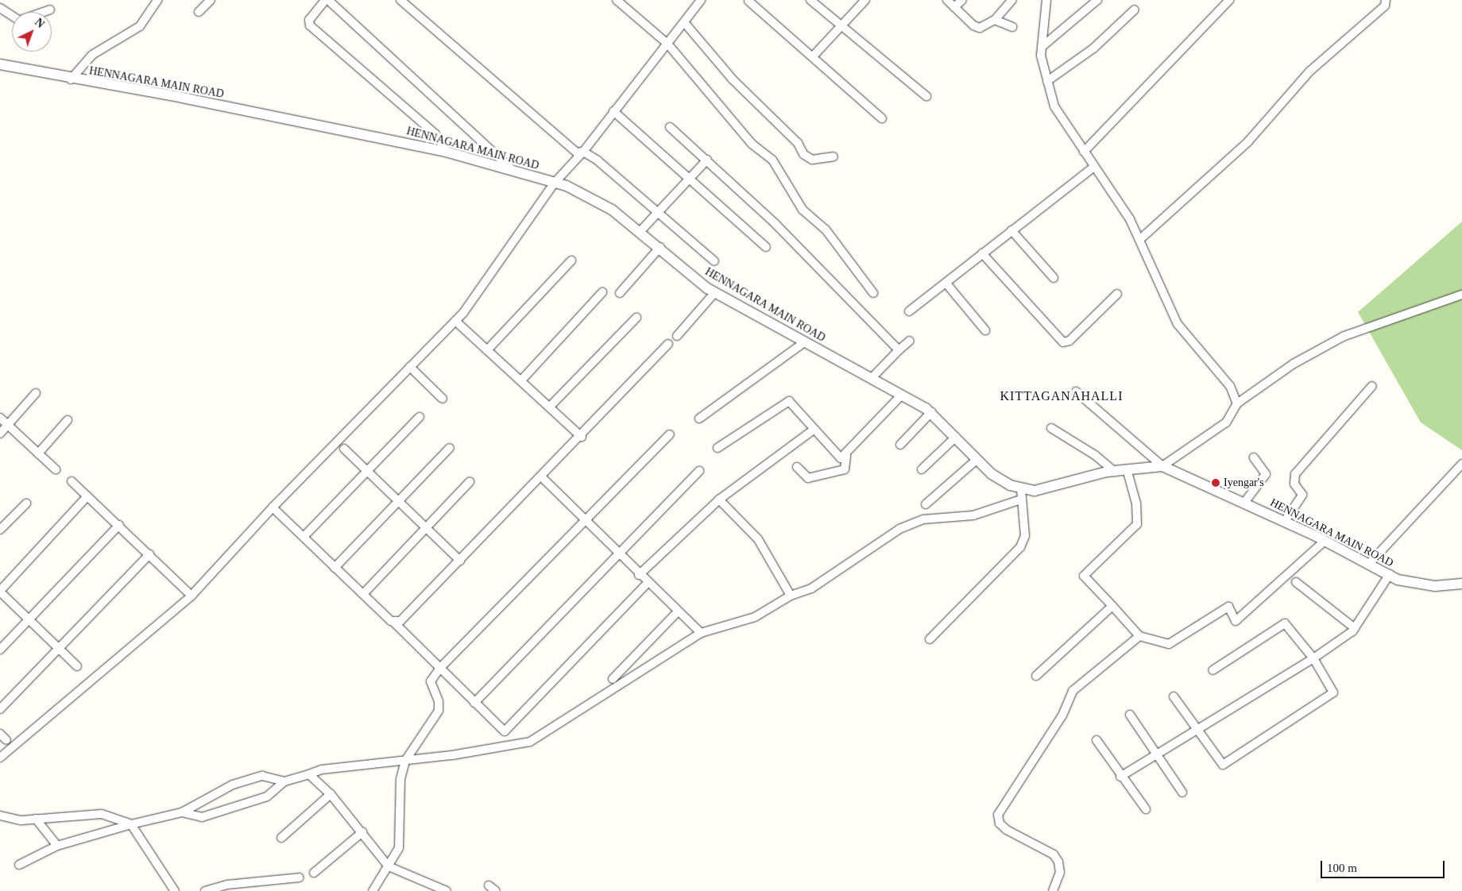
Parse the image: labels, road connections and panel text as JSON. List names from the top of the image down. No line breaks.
{"streets":{"street":["HENNAGARA MAIN ROAD"]},"districts":["KITTAGANAHALLI"],"places":["Iyengar's"],"scale_bar":"100 m","north":"top right"}
